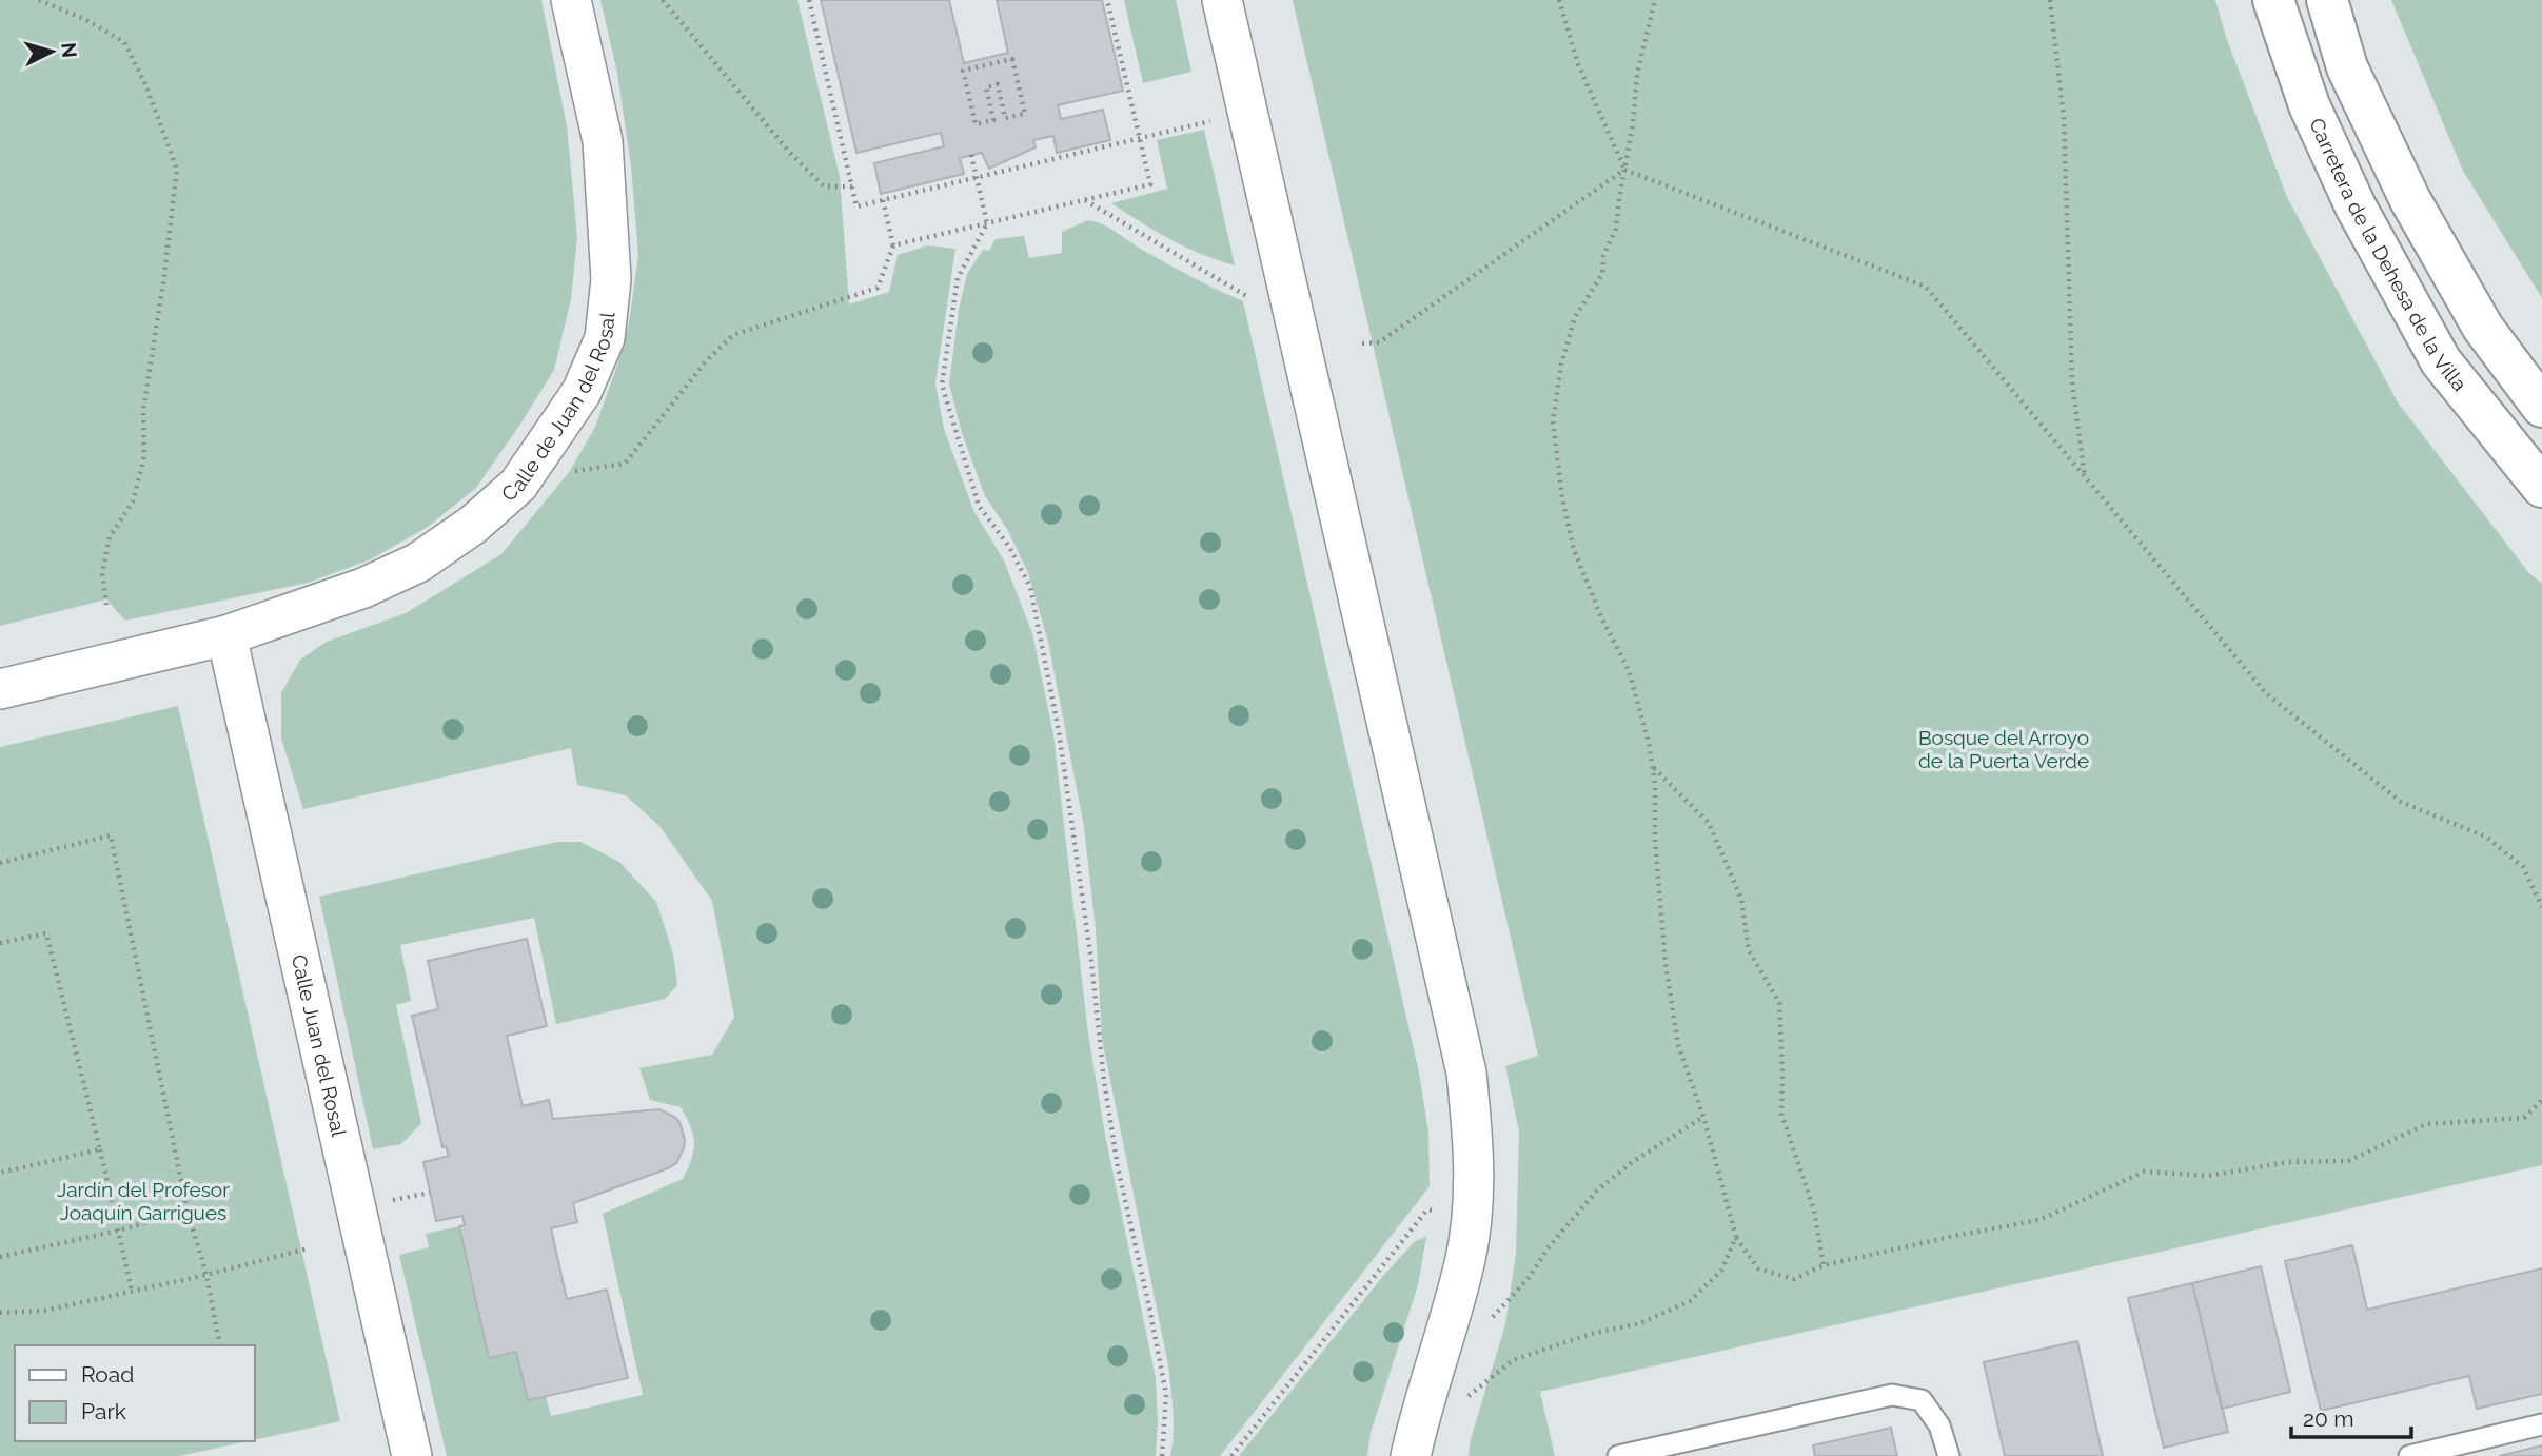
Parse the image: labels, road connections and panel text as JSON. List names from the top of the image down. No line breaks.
{"streets":{"main road":["Carretera de la Dehesa de la Villa"],"street":["Calle de Juan del Rosal","Calle Juan del Rosal"]},"crossings":[["Calle de Juan del Rosal","Calle Juan del Rosal"]],"parks":["Bosque del Arroyo de la Puerta Verde","Jardín del Profesor Joaquín Garrigues"],"legend":["Road","Park"],"scale_bar":"20 m","north":"right"}
